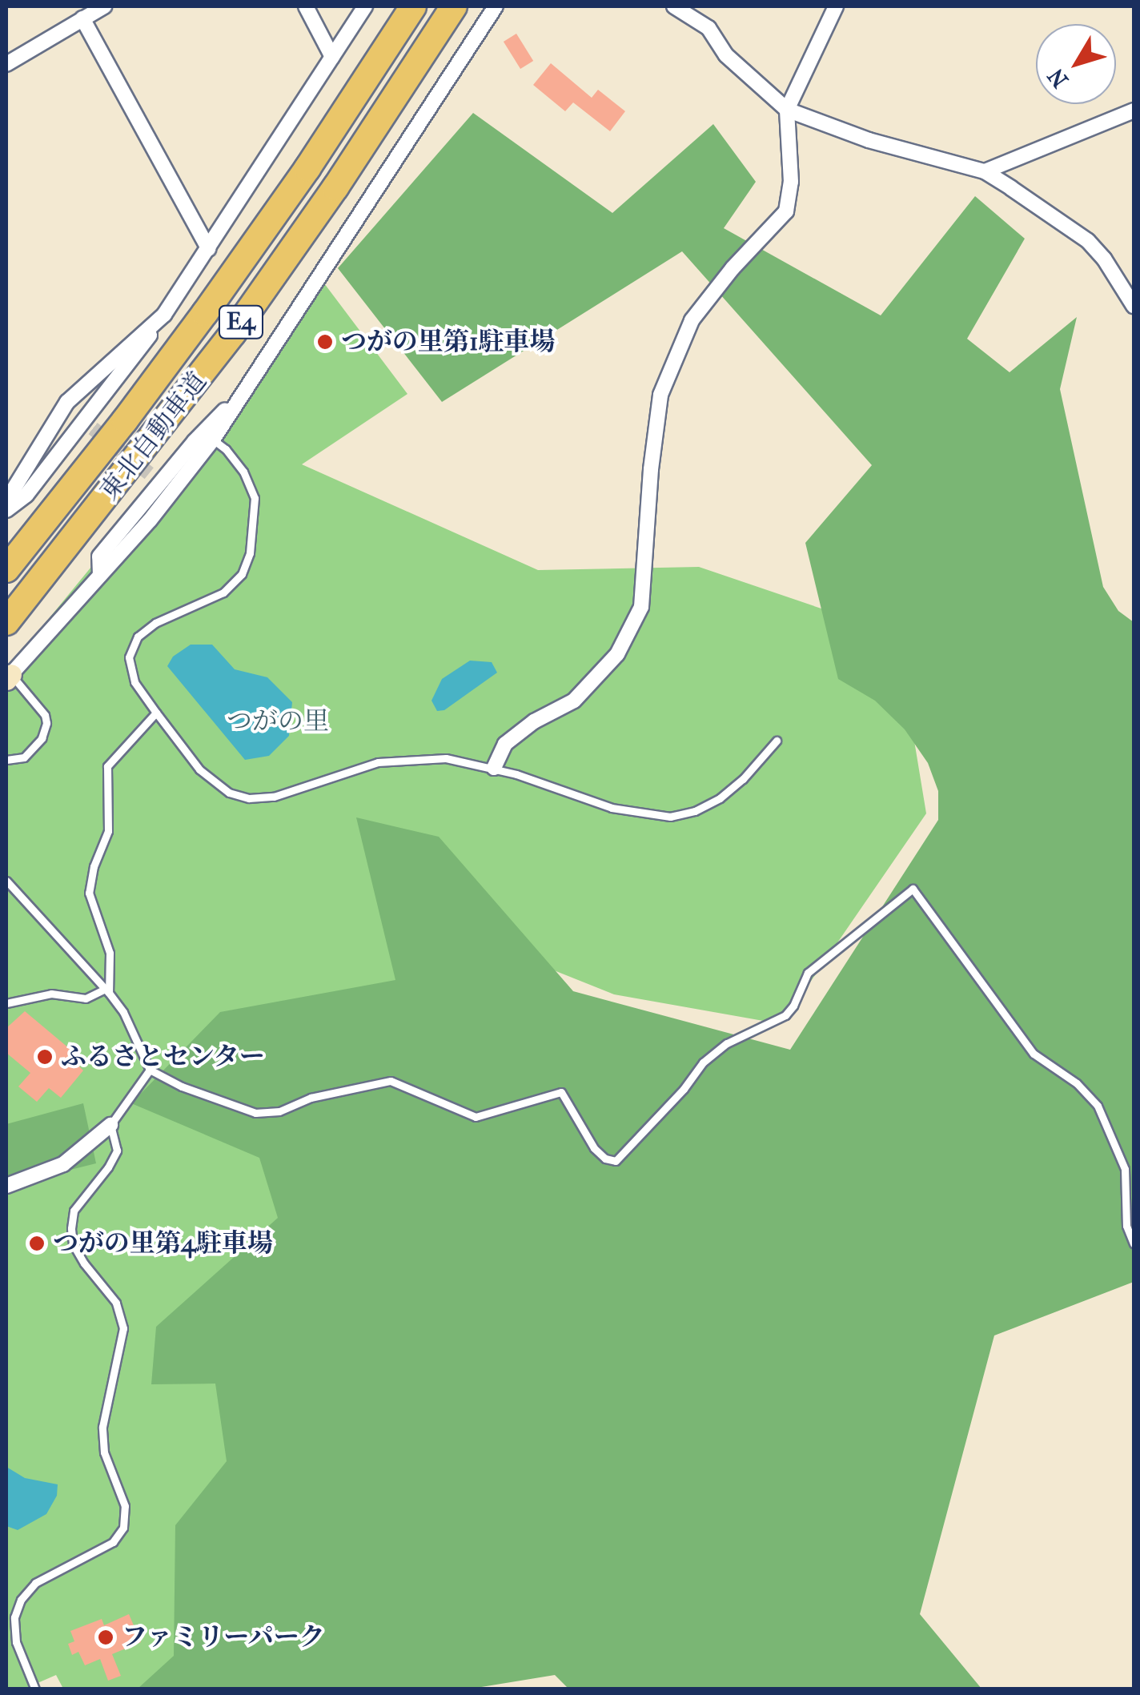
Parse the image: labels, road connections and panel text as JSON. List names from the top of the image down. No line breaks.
{"streets":{"highway":["E4","東北自動車道"]},"parks":["つがの里"],"places":["つがの里第1駐車場","ふるさとセンター","つがの里第4駐車場","ファミリーパーク"],"north":"bottom left"}
